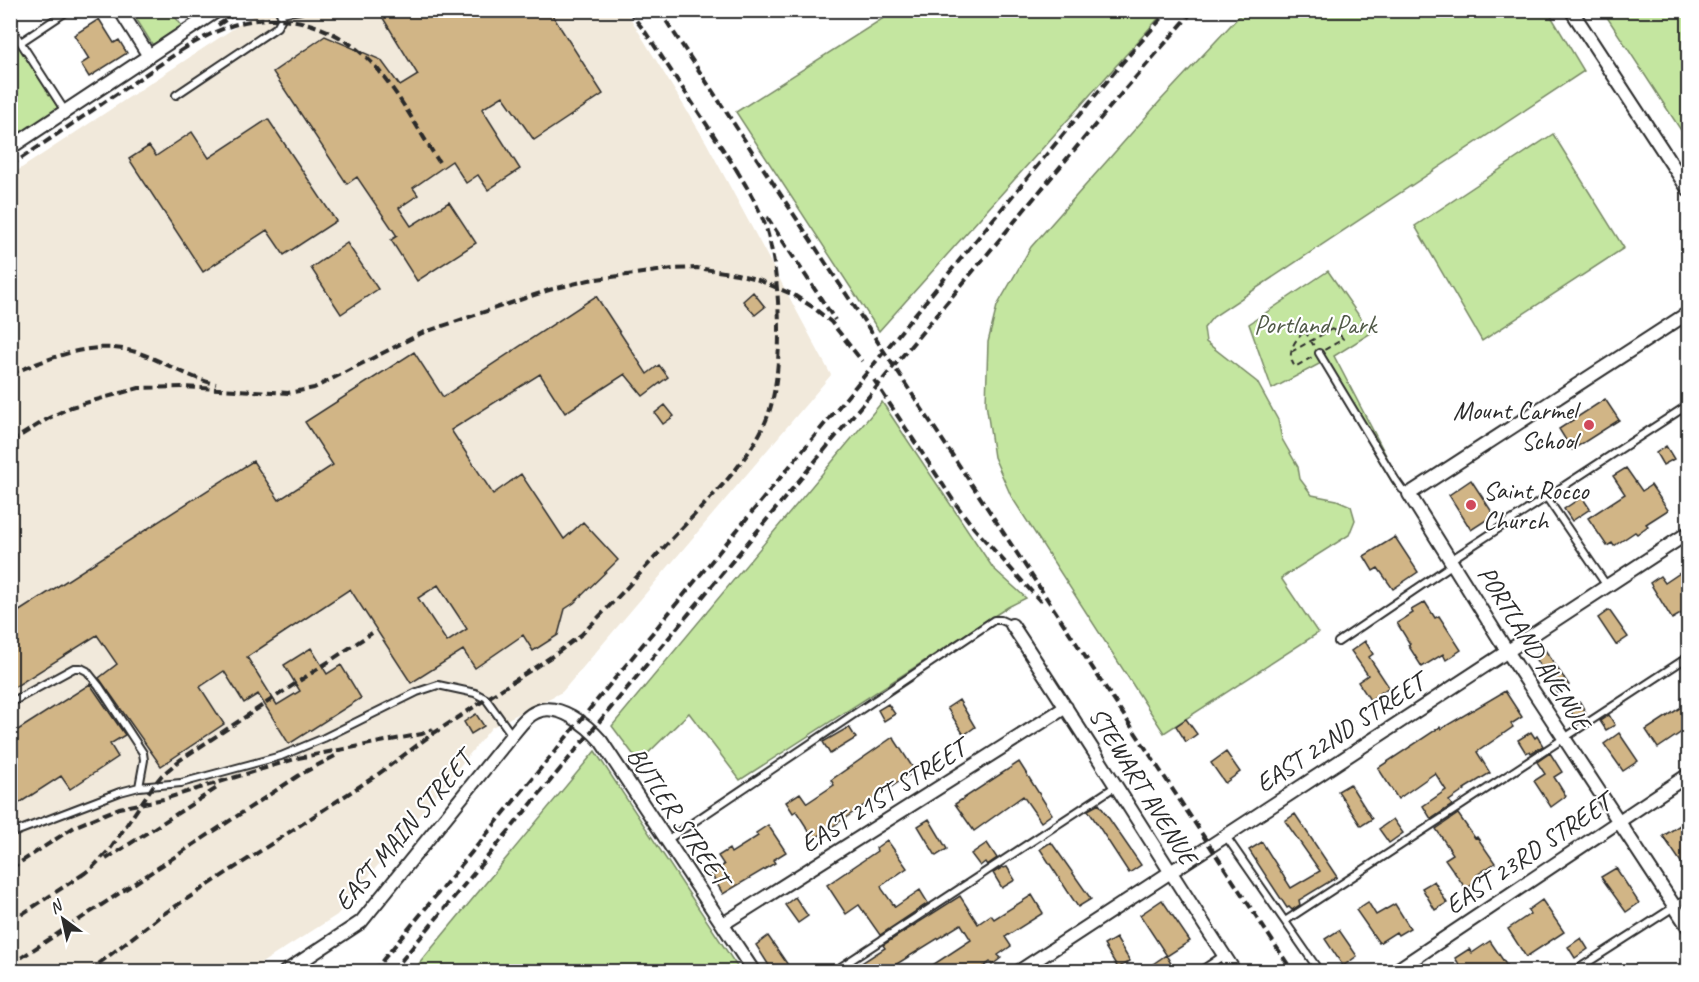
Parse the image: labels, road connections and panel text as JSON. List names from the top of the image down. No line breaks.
{"streets":{"street":["PORTLAND AVENUE","EAST 22ND STREET","STEWART AVENUE","EAST 21ST STREET","BUTLER STREET","EAST MAIN STREET","EAST 23RD STREET"]},"crossings":[["PORTLAND AVENUE","EAST 22ND STREET"],["PORTLAND AVENUE","EAST 23RD STREET"],["EAST 22ND STREET","STEWART AVENUE"],["STEWART AVENUE","EAST 21ST STREET"],["EAST 21ST STREET","BUTLER STREET"],["BUTLER STREET","EAST MAIN STREET"]],"parks":["Portland Park"],"places":["Mount Carmel School","Saint Rocco Church"],"north":"top left"}
